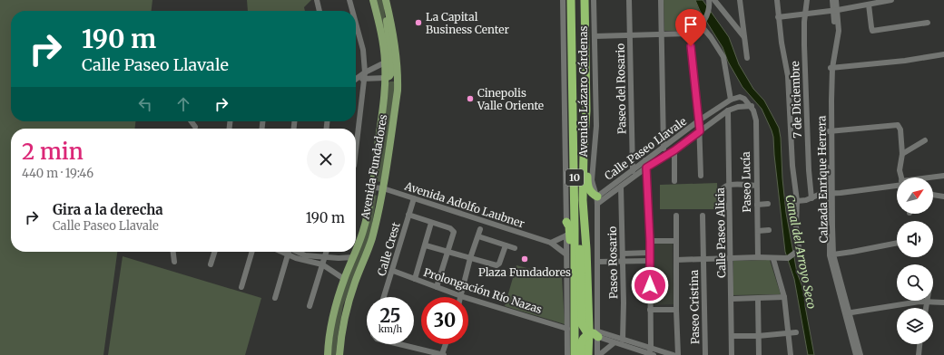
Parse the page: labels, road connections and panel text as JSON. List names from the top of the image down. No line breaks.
{"streets":{"highway":["Avenida Lázaro Cárdenas","10"],"main road":["Avenida Fundadores"],"street":["Paseo del Rosario","7 de Diciembre","Calle Paseo Llavale","Calzada Enrique Herrera","Paseo Lucía","Avenida Adolfo Laubner","Calle Paseo Alicia","Calle Crest","Paseo Rosario","Prolongación Río Nazas","Paseo Cristina"]},"crossings":[["Paseo del Rosario","Calle Paseo Llavale"],["Avenida Lázaro Cárdenas","Calle Paseo Llavale"],["Avenida Lázaro Cárdenas","Avenida Adolfo Laubner"],["Avenida Lázaro Cárdenas","Prolongación Río Nazas"],["Calle Paseo Llavale","Paseo Lucía"],["Calle Paseo Llavale","Calle Paseo Alicia"],["Calle Paseo Llavale","Paseo Rosario"],["Avenida Fundadores","Avenida Adolfo Laubner"],["Avenida Adolfo Laubner","Calle Crest"],["Calle Crest","Prolongación Río Nazas"]],"water":["Canal del Arroyo Seco"],"places":["La Capital Business Center","Cinepolis Valle Oriente","Plaza Fundadores"],"north":"top right","page":{"turn":["190 m","Calle Paseo Llavale"],"heading":["2 min","440 m · 19:46"],"list":[{"name":"Gira a la derecha","note":"Calle Paseo Llavale","value":"190 m"}],"speed":"25 km/h","limit":"30"}}
